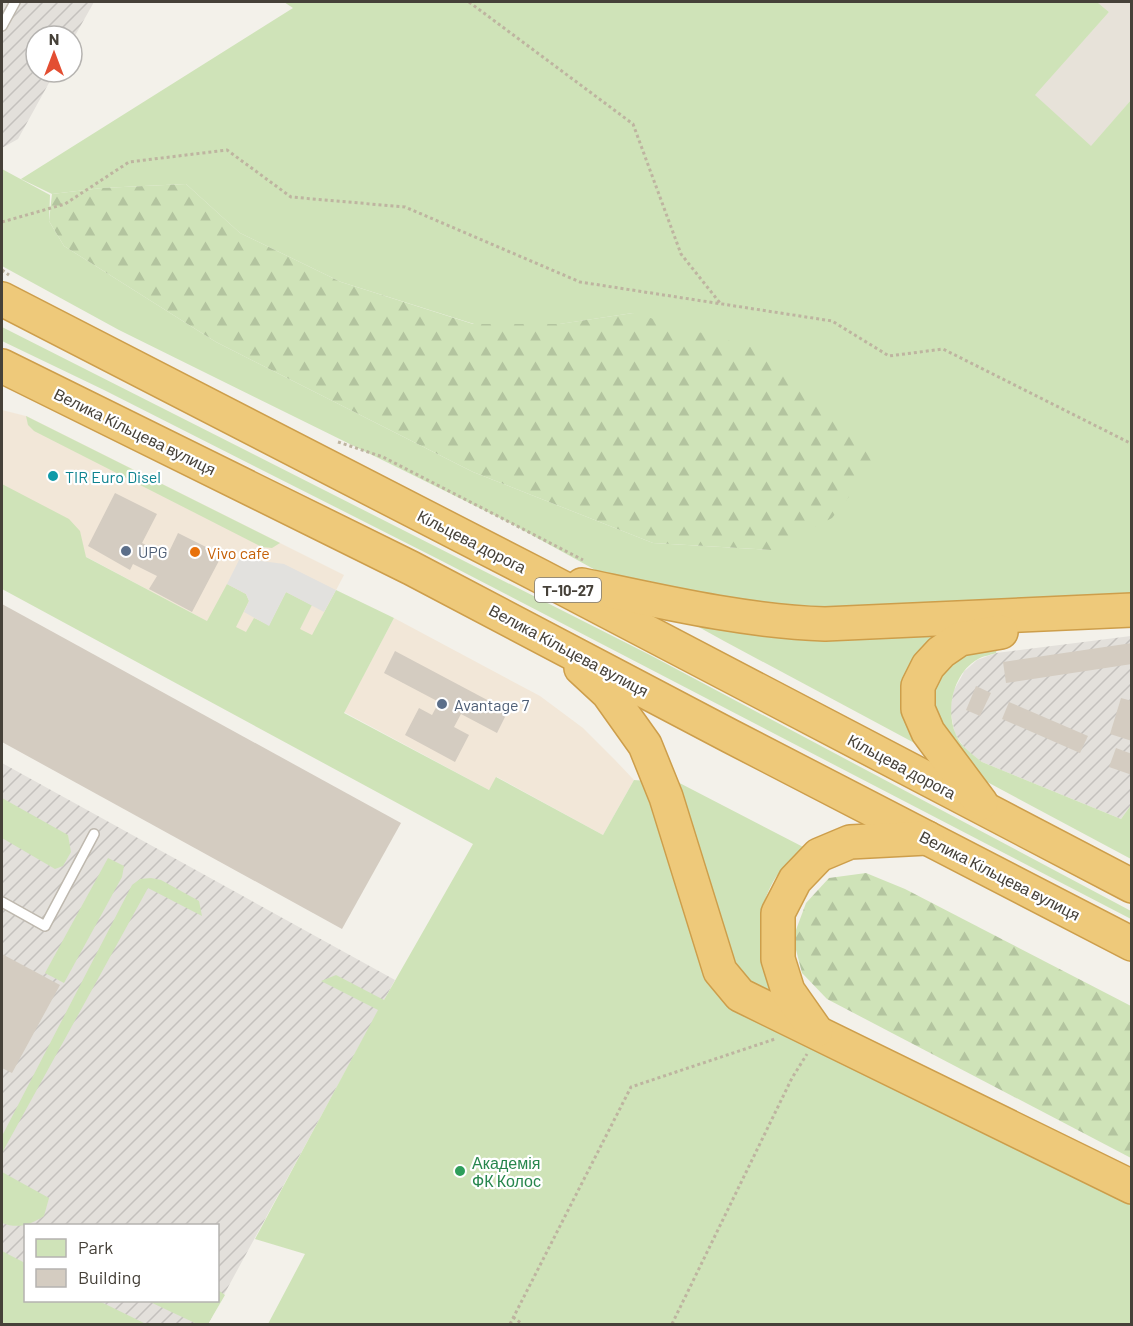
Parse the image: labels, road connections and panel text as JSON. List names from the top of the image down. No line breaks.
{"streets":{"highway":["Велика Кільцева вулиця","Кільцева дорога","Т-10-27"]},"places":["TIR Euro Disel","UPG","Vivo cafe","Avantage 7","Академія ФК Колос"],"legend":["Park","Building"],"north":"top"}
